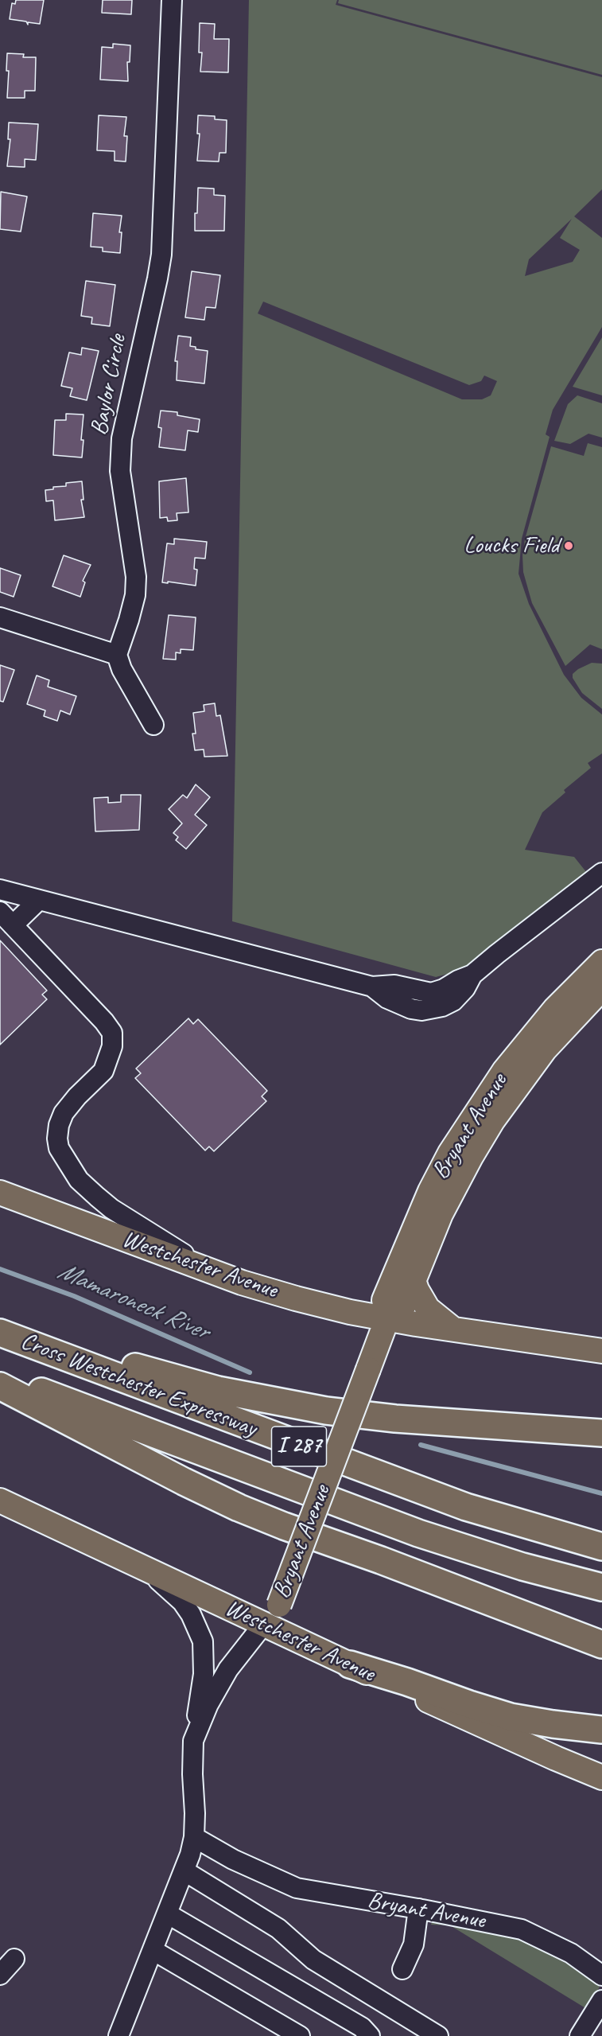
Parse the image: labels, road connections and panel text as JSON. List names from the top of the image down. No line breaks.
{"streets":{"highway":["Cross Westchester Expressway","I 287"],"main road":["Bryant Avenue","Westchester Avenue"],"street":["Baylor Circle"]},"crossings":[["Bryant Avenue","Westchester Avenue"]],"water":["Mamaroneck River"],"places":["Loucks Field"]}
